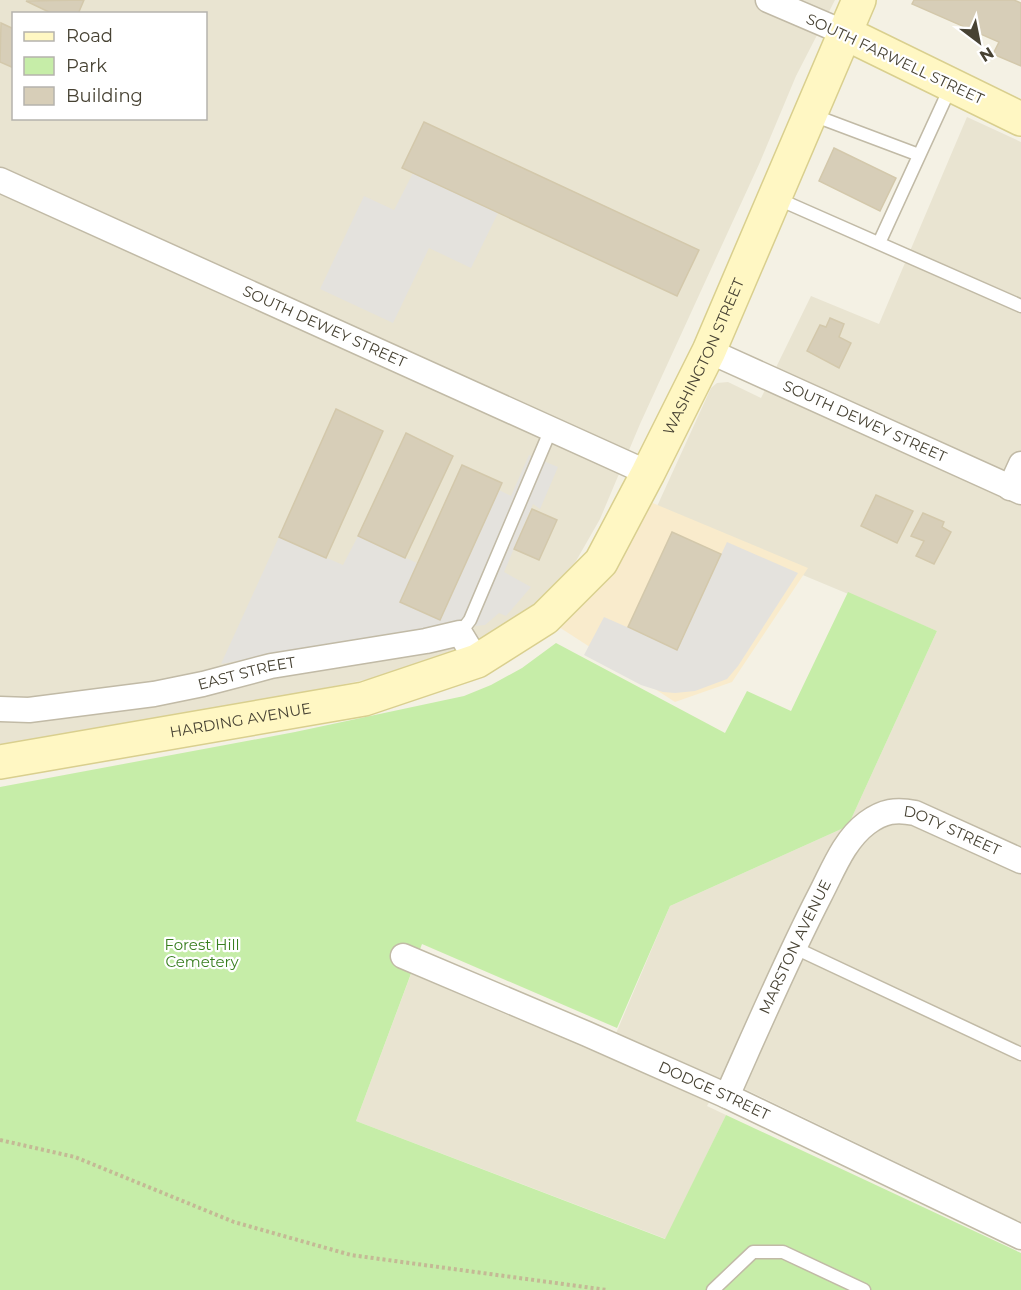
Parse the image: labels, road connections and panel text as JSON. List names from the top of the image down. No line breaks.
{"streets":{"main road":["SOUTH FARWELL STREET","WASHINGTON STREET","HARDING AVENUE"],"street":["SOUTH DEWEY STREET","EAST STREET","DOTY STREET","MARSTON AVENUE","DODGE STREET"]},"crossings":[["SOUTH FARWELL STREET","WASHINGTON STREET"],["SOUTH DEWEY STREET","WASHINGTON STREET"],["WASHINGTON STREET","HARDING AVENUE"],["DOTY STREET","MARSTON AVENUE"],["MARSTON AVENUE","DODGE STREET"]],"parks":["Forest Hill Cemetery"],"legend":["Road","Park","Building"],"north":"bottom right"}
